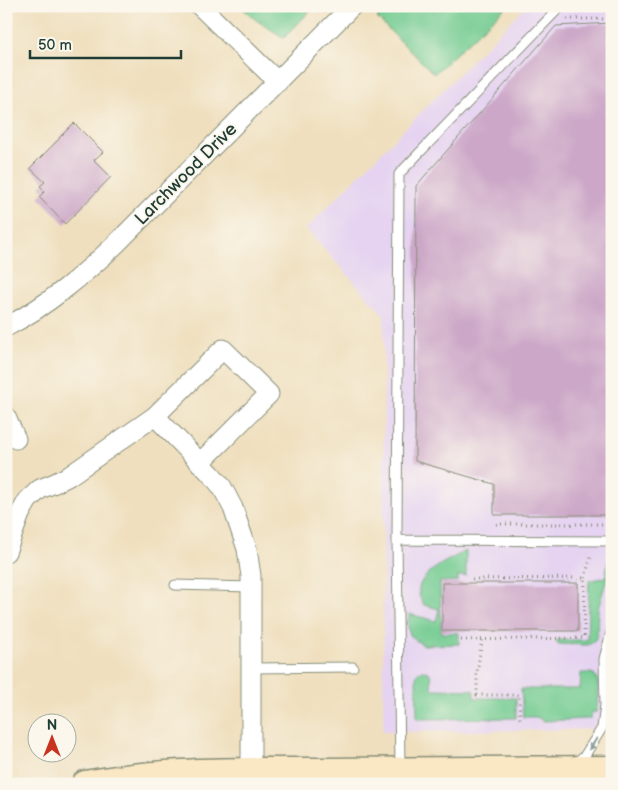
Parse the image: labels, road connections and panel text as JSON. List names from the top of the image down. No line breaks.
{"streets":{"street":["Larchwood Drive"]},"scale_bar":"50 m","north":"top"}
